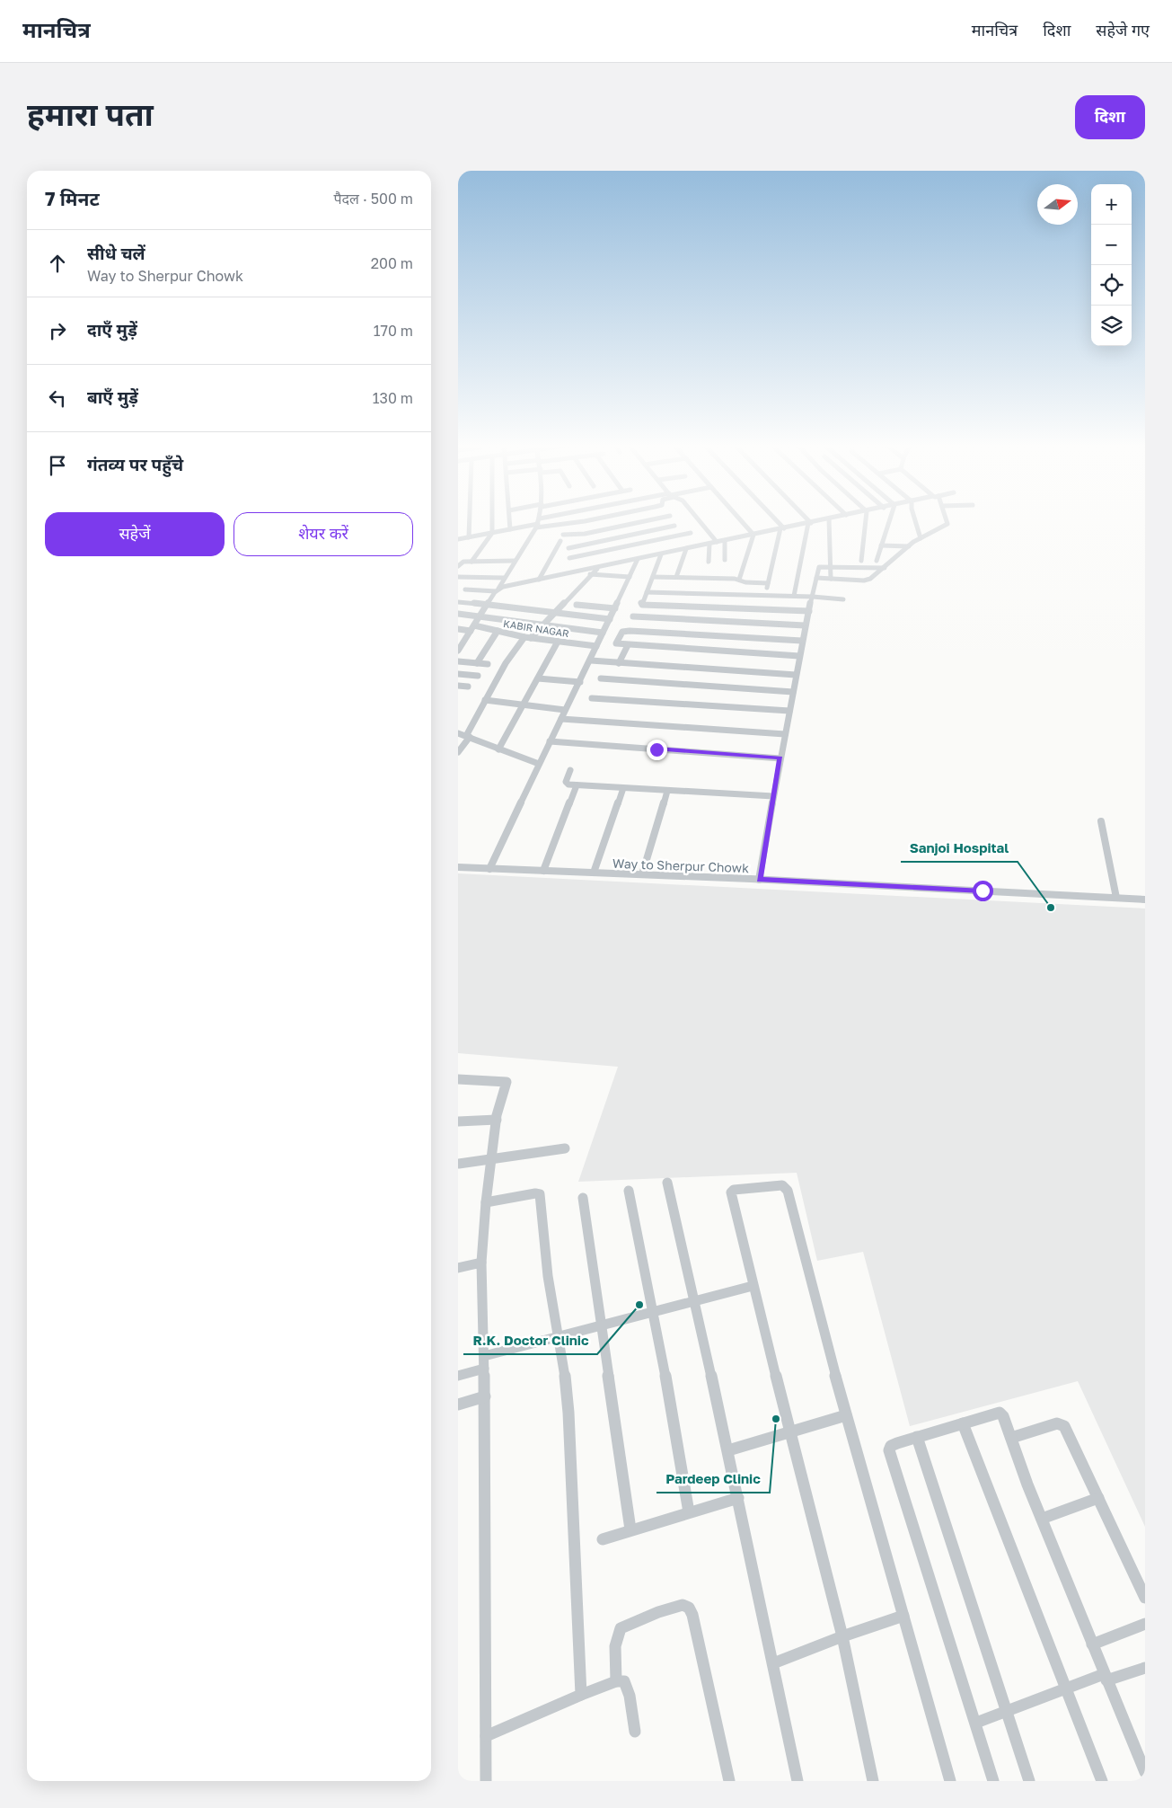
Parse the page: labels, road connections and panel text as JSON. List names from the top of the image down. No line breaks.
{"streets":{"street":["KABIR NAGAR","Way to Sherpur Chowk"]},"places":["Sanjoi Hospital","R.K. Doctor Clinic","Pardeep Clinic"],"north":"right","page":{"header":"मानचित्र","nav":["मानचित्र","दिशा","सहेजे गए"],"title":"हमारा पता","buttons":["दिशा",["सहेजें","शेयर करें"]],"heading":["7 मिनट","पैदल · 500 m"],"map_buttons":["+","−"],"list":[["सीधे चलें","Way to Sherpur Chowk","200 m"],["दाएँ मुड़ें","170 m"],["बाएँ मुड़ें","130 m"],"गंतव्य पर पहुँचे"]}}
